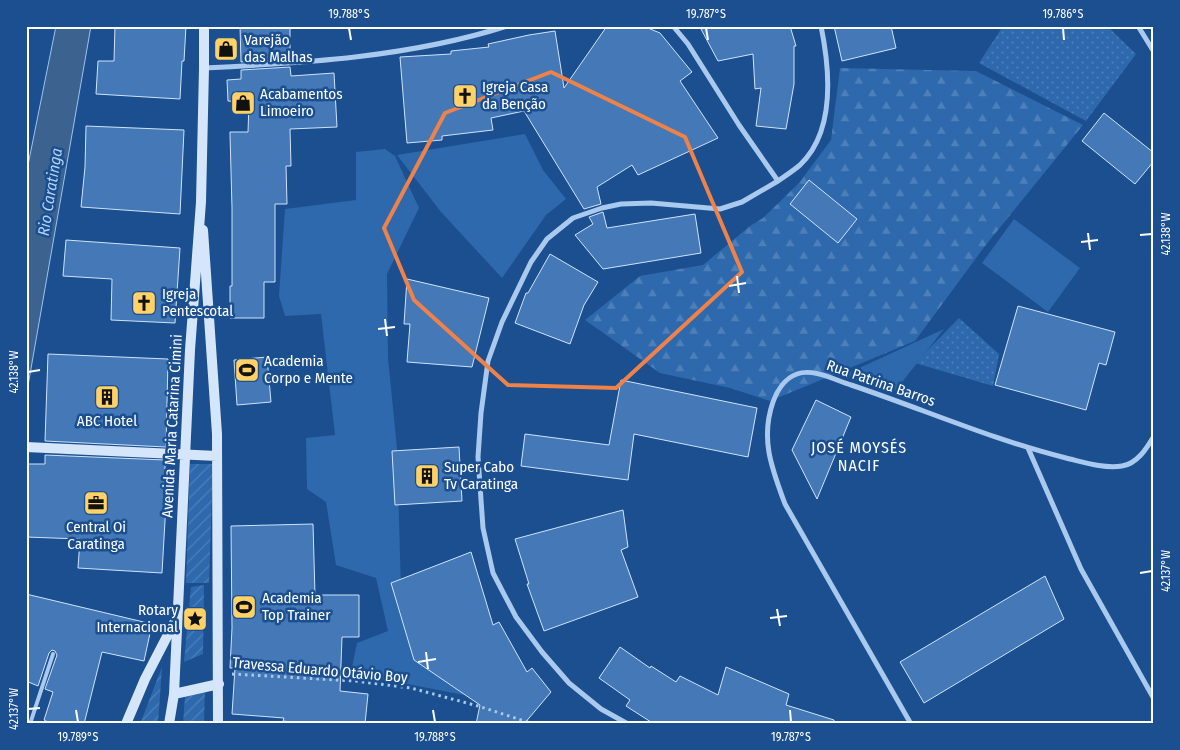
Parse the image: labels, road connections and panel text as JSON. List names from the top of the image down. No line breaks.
{"streets":{"main road":["Avenida Maria Catarina Cimini"],"street":["Rua Patrina Barros"],"path":["Travessa Eduardo Otávio Boy"]},"districts":["JOSÉ MOYSÉS NACIF"],"water":["Rio Caratinga"],"places":{"shop":["Varejão das Malhas","Acabamentos Limoeiro"],"church":["Igreja Casa da Benção","Igreja Pentescotal"],"sports":["Academia Corpo e Mente","Academia Top Trainer"],"building":["ABC Hotel","Super Cabo Tv Caratinga"],"office":["Central Oi Caratinga"],"place":["Rotary Internacional"]},"coordinates":["19.788°S","19.787°S","19.786°S","42.138°W","42.137°W","19.789°S"]}
